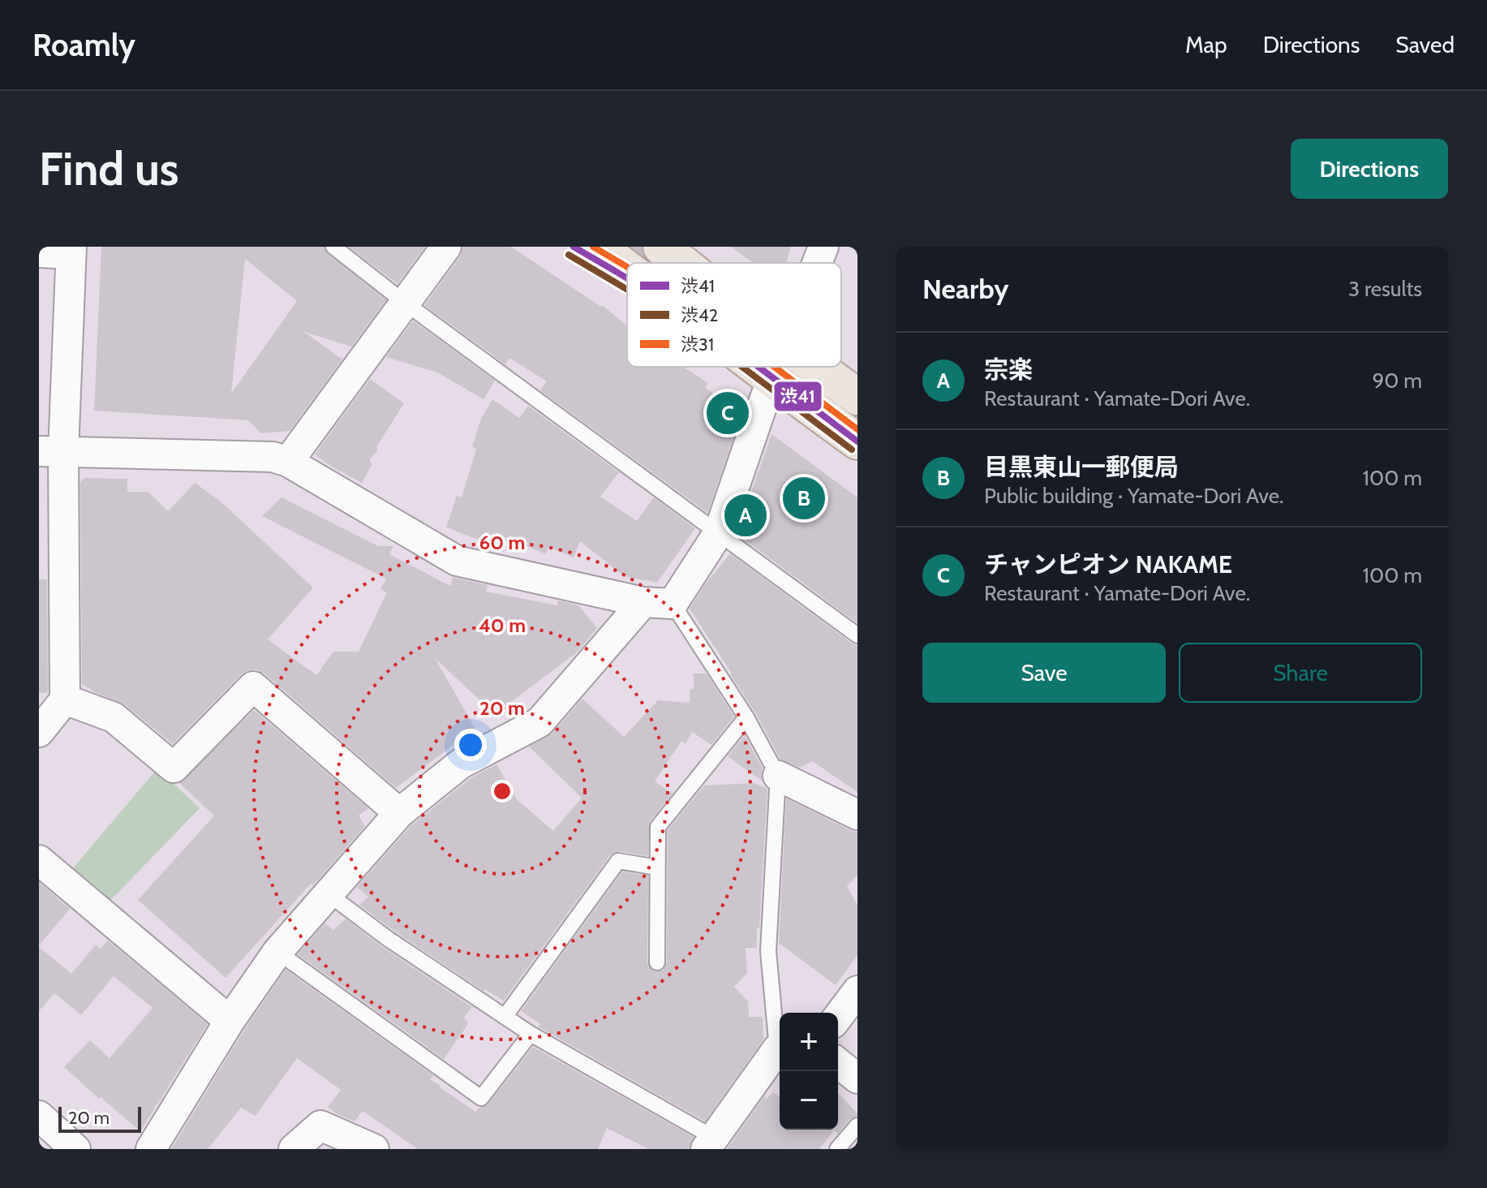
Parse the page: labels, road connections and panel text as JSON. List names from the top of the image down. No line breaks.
{"lines":["transit line 渋41","transit line 渋31","transit line 渋42"],"legend":["渋41","渋42","渋31"],"scale_bar":"20 m","page":{"header":"Roamly","nav":["Map","Directions","Saved"],"buttons":["Directions",["Save","Share"]],"title":"Find us","heading":["Nearby","3 results"],"list":[{"mark":"A","name":"宗楽","note":"Restaurant · Yamate-Dori Ave.","value":"90 m"},{"mark":"B","name":"目黒東山一郵便局","note":"Public building · Yamate-Dori Ave.","value":"100 m"},{"mark":"C","name":"チャンピオン NAKAME","note":"Restaurant · Yamate-Dori Ave.","value":"100 m"}],"pins":["C","B","A"],"map_buttons":["+","−"],"scale":"20 m"},"rings":["60 m","40 m","20 m"]}
